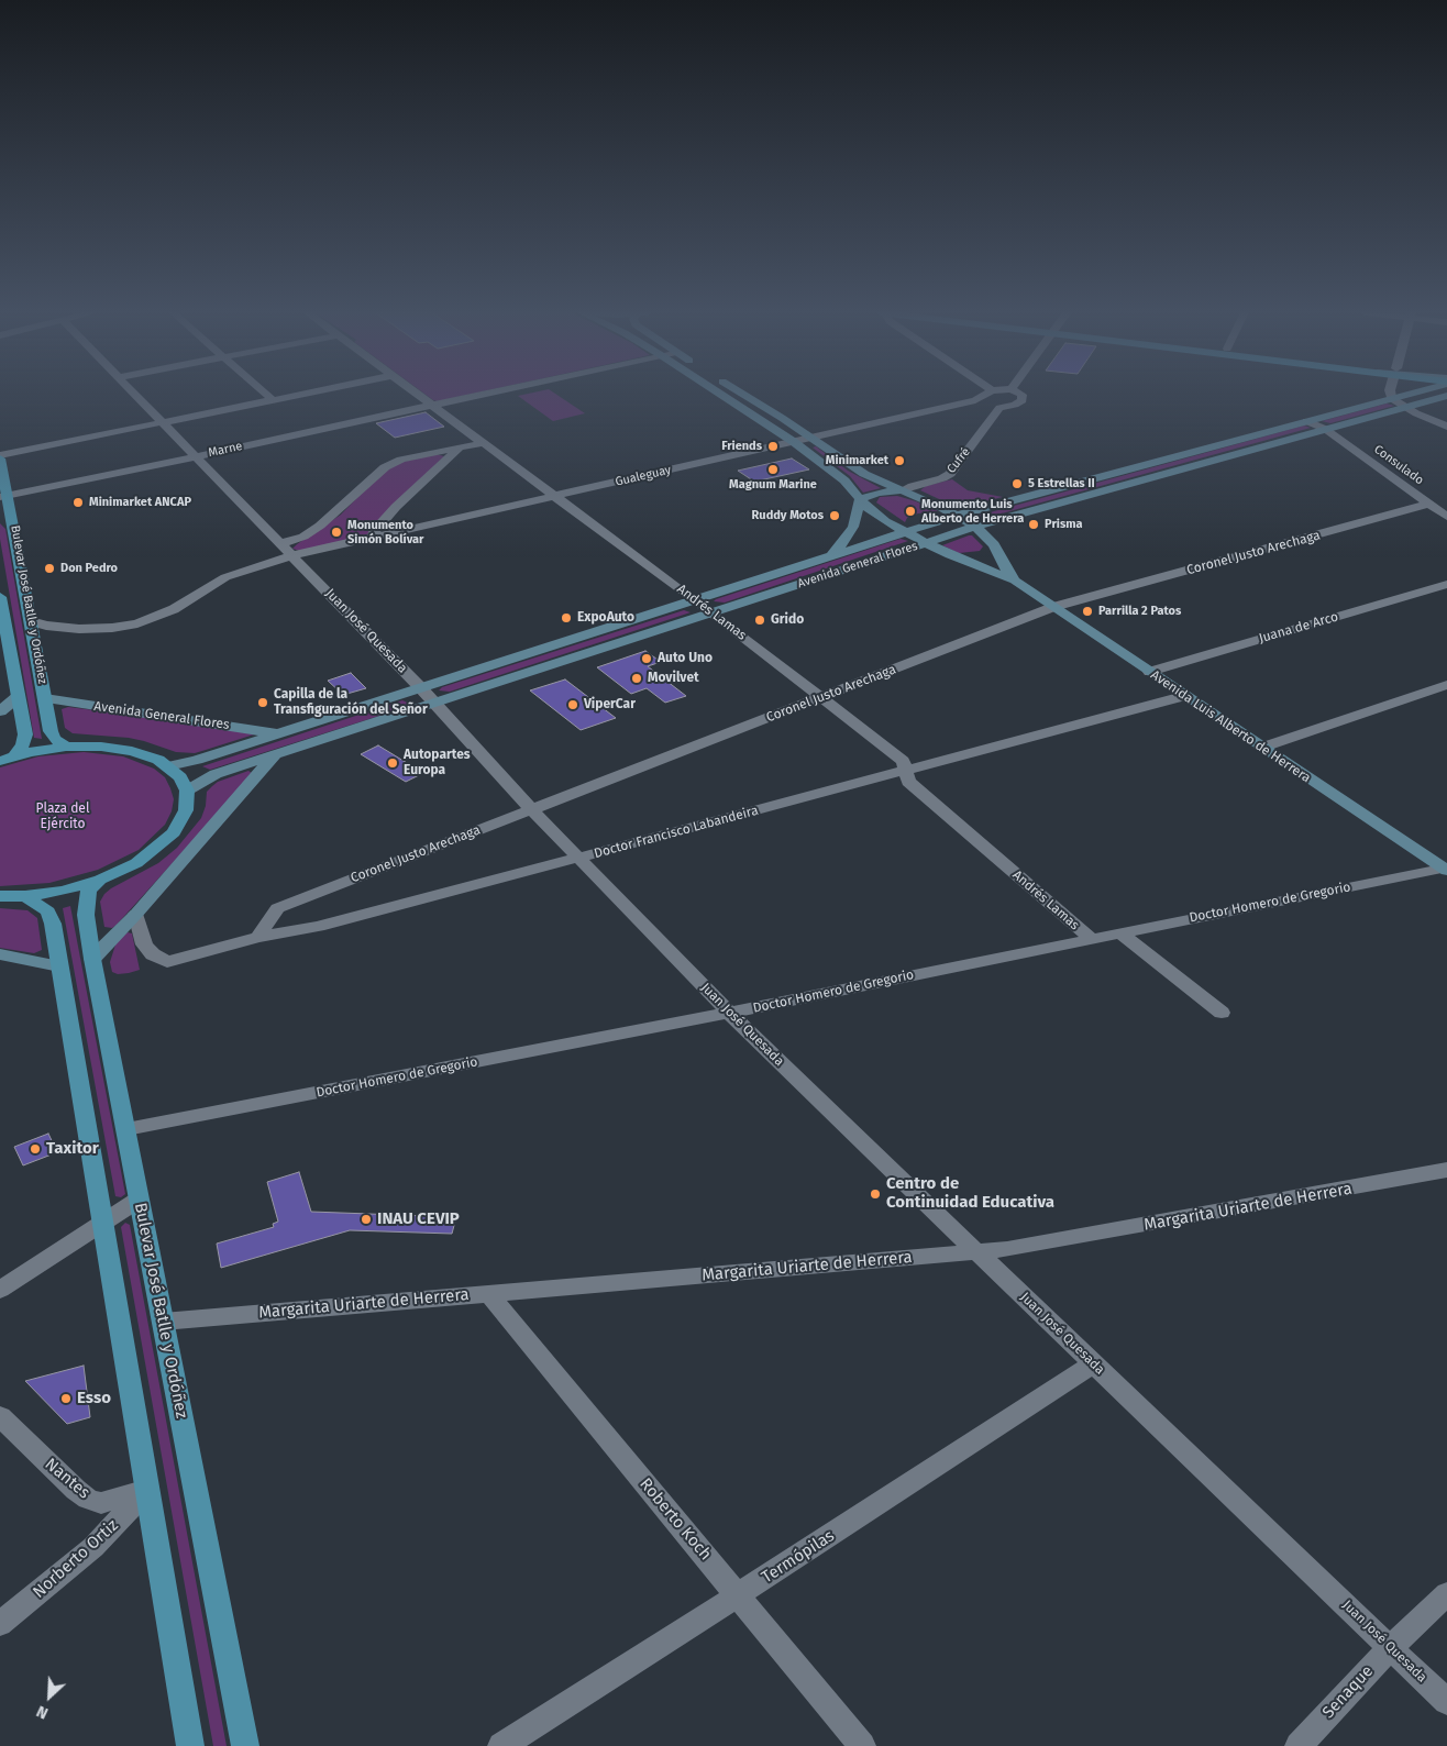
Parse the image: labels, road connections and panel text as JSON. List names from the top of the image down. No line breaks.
{"streets":{"main road":["Cufré","Avenida General Flores","Bulevar José Batlle y Ordóñez","Avenida Luis Alberto de Herrera"],"street":["Marne","Consulado","Gualeguay","Coronel Justo Arechaga","Andrés Lamas","Juana de Arco","Juan José Quesada","Doctor Francisco Labandeira","Doctor Homero de Gregorio","Margarita Uriarte de Herrera","Nantes","Roberto Koch","Termópilas","Norberto Ortiz","Senaque"]},"crossings":[["Marne","Bulevar José Batlle y Ordóñez"],["Marne","Andrés Lamas"],["Marne","Juan José Quesada"],["Cufré","Avenida Luis Alberto de Herrera"],["Consulado","Coronel Justo Arechaga"],["Consulado","Avenida General Flores"],["Gualeguay","Bulevar José Batlle y Ordóñez"],["Gualeguay","Andrés Lamas"],["Gualeguay","Juan José Quesada"],["Gualeguay","Avenida Luis Alberto de Herrera"],["Coronel Justo Arechaga","Andrés Lamas"],["Coronel Justo Arechaga","Juan José Quesada"],["Coronel Justo Arechaga","Avenida Luis Alberto de Herrera"],["Coronel Justo Arechaga","Doctor Francisco Labandeira"],["Avenida General Flores","Bulevar José Batlle y Ordóñez"],["Avenida General Flores","Andrés Lamas"],["Avenida General Flores","Juan José Quesada"],["Avenida General Flores","Avenida Luis Alberto de Herrera"],["Bulevar José Batlle y Ordóñez","Doctor Homero de Gregorio"],["Bulevar José Batlle y Ordóñez","Margarita Uriarte de Herrera"],["Andrés Lamas","Doctor Francisco Labandeira"],["Andrés Lamas","Doctor Homero de Gregorio"],["Juana de Arco","Avenida Luis Alberto de Herrera"],["Juan José Quesada","Doctor Francisco Labandeira"],["Juan José Quesada","Doctor Homero de Gregorio"],["Juan José Quesada","Margarita Uriarte de Herrera"],["Juan José Quesada","Termópilas"],["Juan José Quesada","Senaque"],["Avenida Luis Alberto de Herrera","Doctor Francisco Labandeira"],["Avenida Luis Alberto de Herrera","Doctor Homero de Gregorio"],["Margarita Uriarte de Herrera","Roberto Koch"],["Nantes","Norberto Ortiz"],["Roberto Koch","Termópilas"]],"parks":["Plaza del Ejército"],"places":["Friends","Minimarket","Magnum Marine","5 Estrellas II","Minimarket ANCAP","Monumento Luis Alberto de Herrera","Ruddy Motos","Prisma","Monumento Simón Bolívar","Don Pedro","Parrilla 2 Patos","ExpoAuto","Grido","Auto Uno","Movilvet","Capilla de la Transfiguración del Señor","ViperCar","Autopartes Europa","Taxitor","Centro de Continuidad Educativa","INAU CEVIP","Esso"],"north":"bottom left"}
